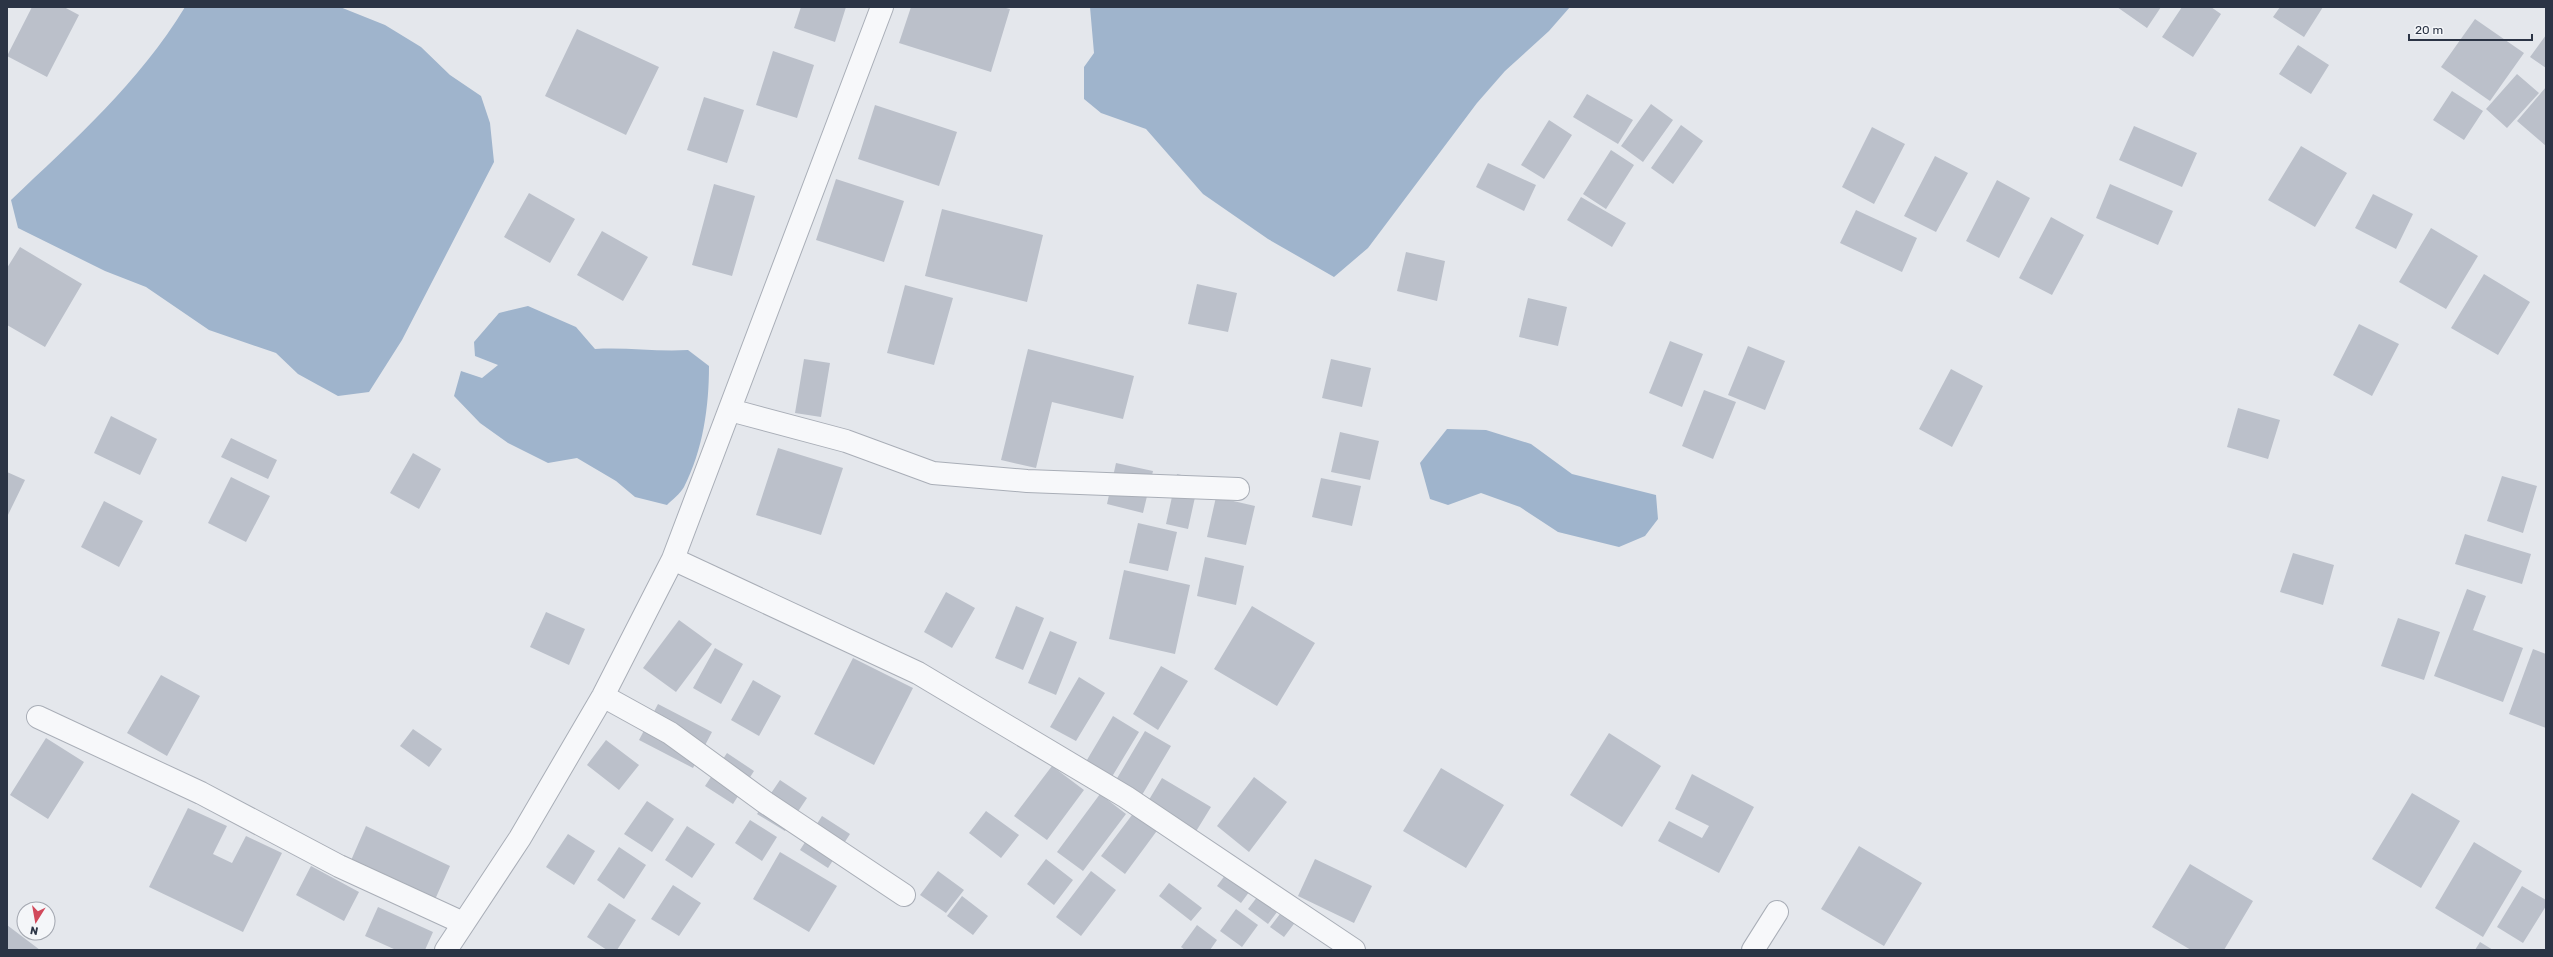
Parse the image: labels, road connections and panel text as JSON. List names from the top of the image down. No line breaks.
{"scale_bar":"20 m","north":"bottom"}
